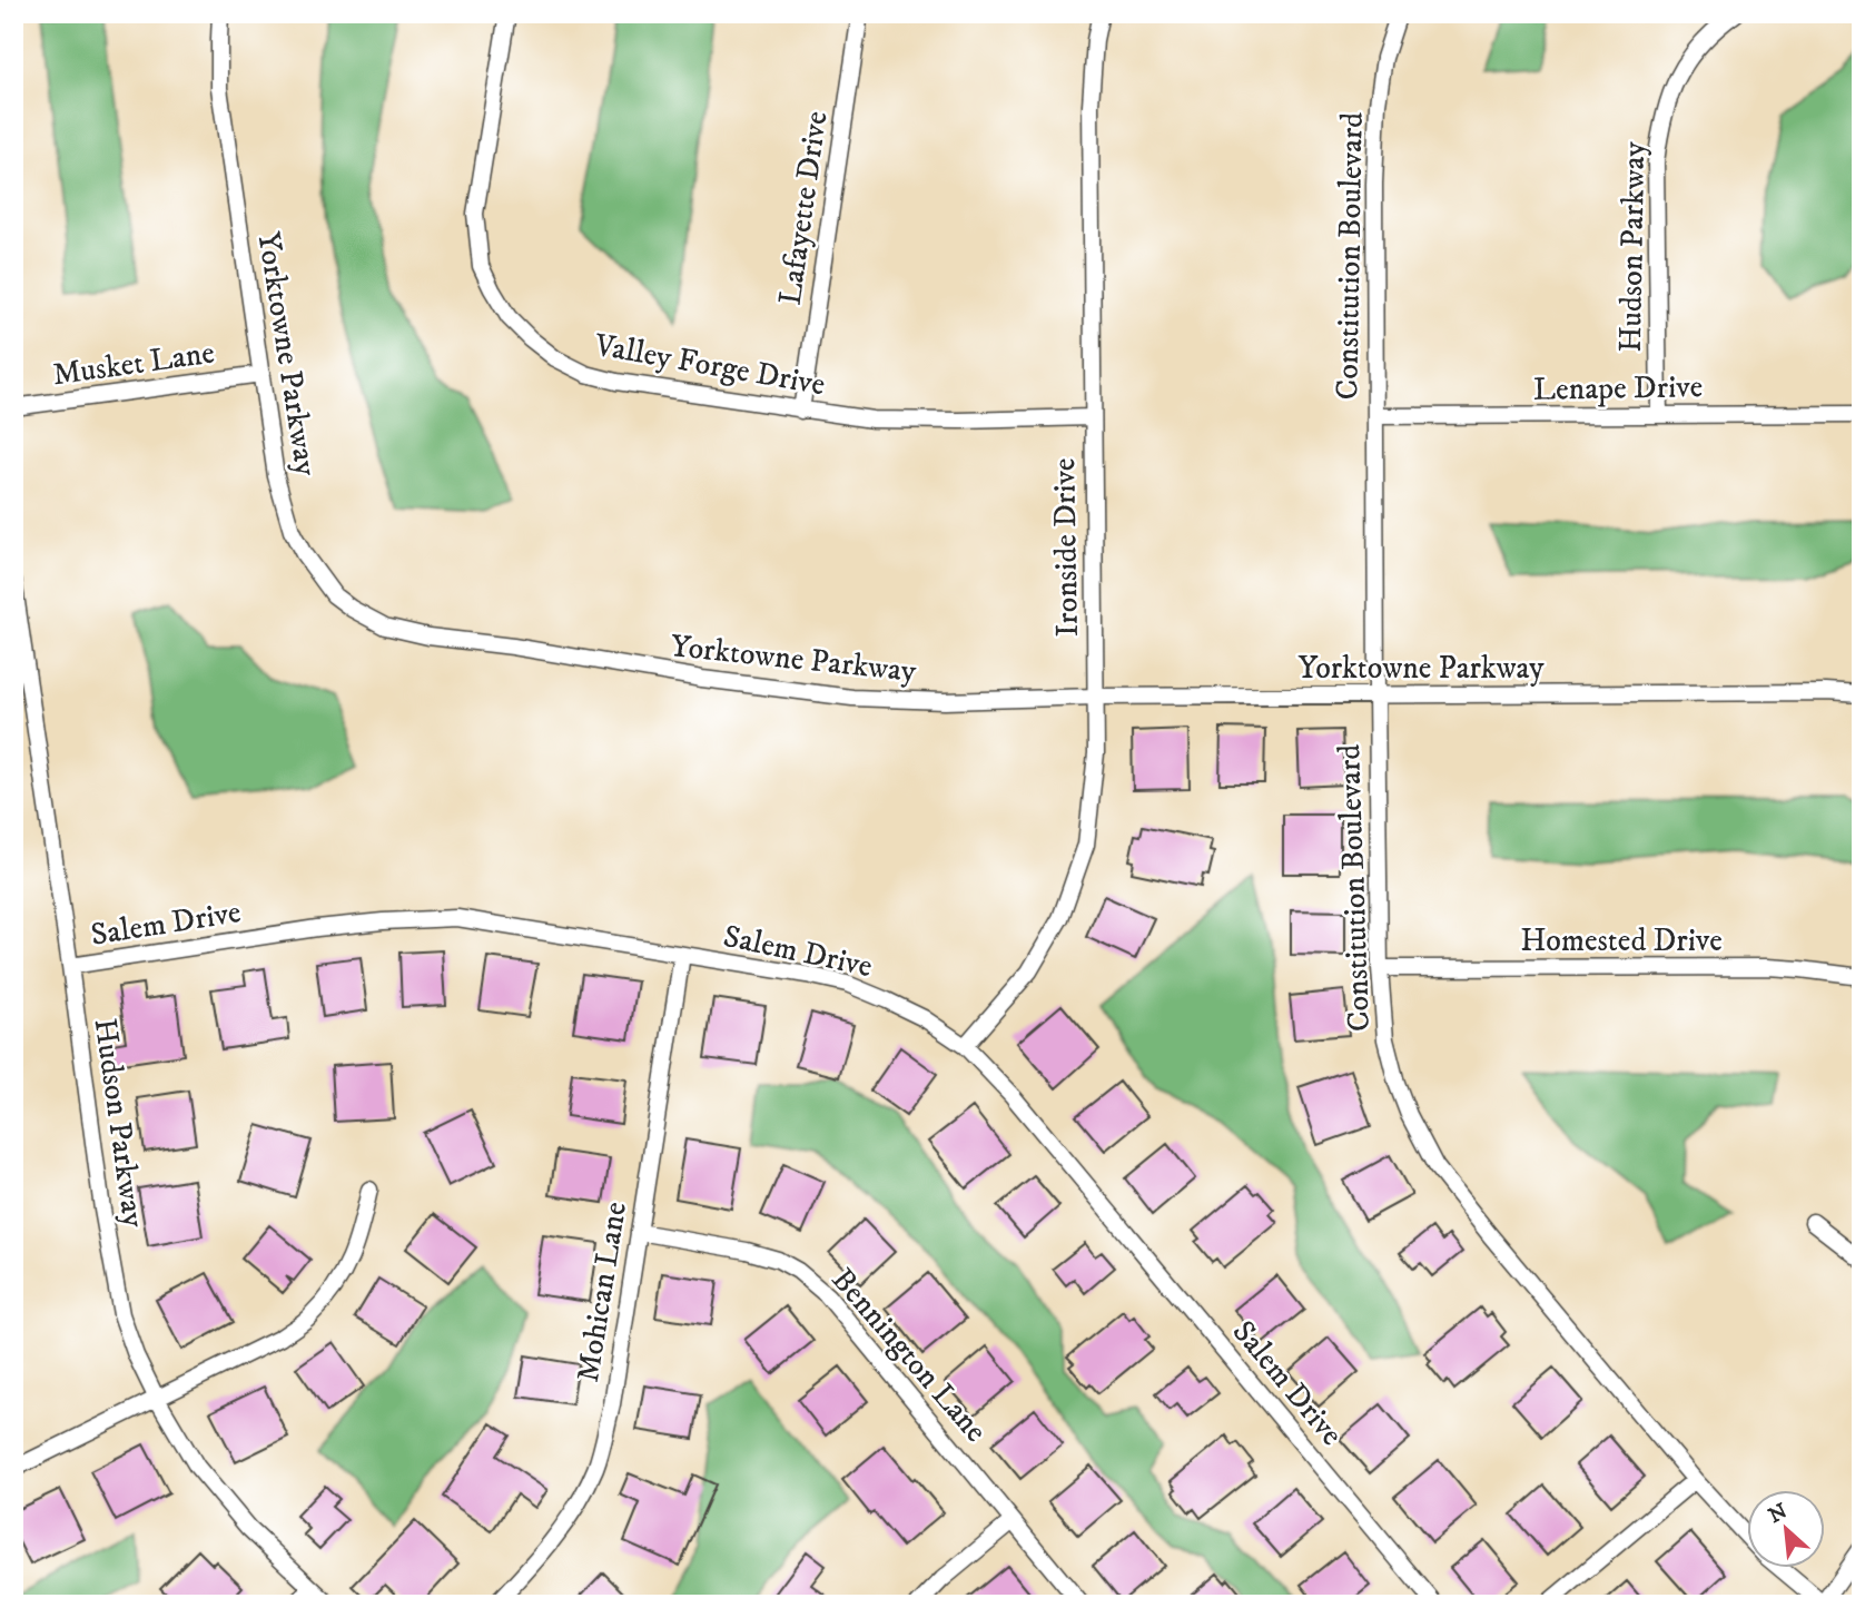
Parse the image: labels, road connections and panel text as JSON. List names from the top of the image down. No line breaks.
{"streets":{"street":["Lafayette Drive","Hudson Parkway","Constitution Boulevard","Yorktowne Parkway","Musket Lane","Valley Forge Drive","Lenape Drive","Ironside Drive","Salem Drive","Homested Drive","Mohican Lane","Bennington Lane"]},"crossings":[["Lafayette Drive","Valley Forge Drive"],["Hudson Parkway","Lenape Drive"],["Hudson Parkway","Salem Drive"],["Constitution Boulevard","Yorktowne Parkway"],["Constitution Boulevard","Lenape Drive"],["Constitution Boulevard","Homested Drive"],["Yorktowne Parkway","Musket Lane"],["Yorktowne Parkway","Ironside Drive"],["Valley Forge Drive","Ironside Drive"],["Ironside Drive","Salem Drive"],["Salem Drive","Mohican Lane"],["Mohican Lane","Bennington Lane"]],"north":"top left"}
